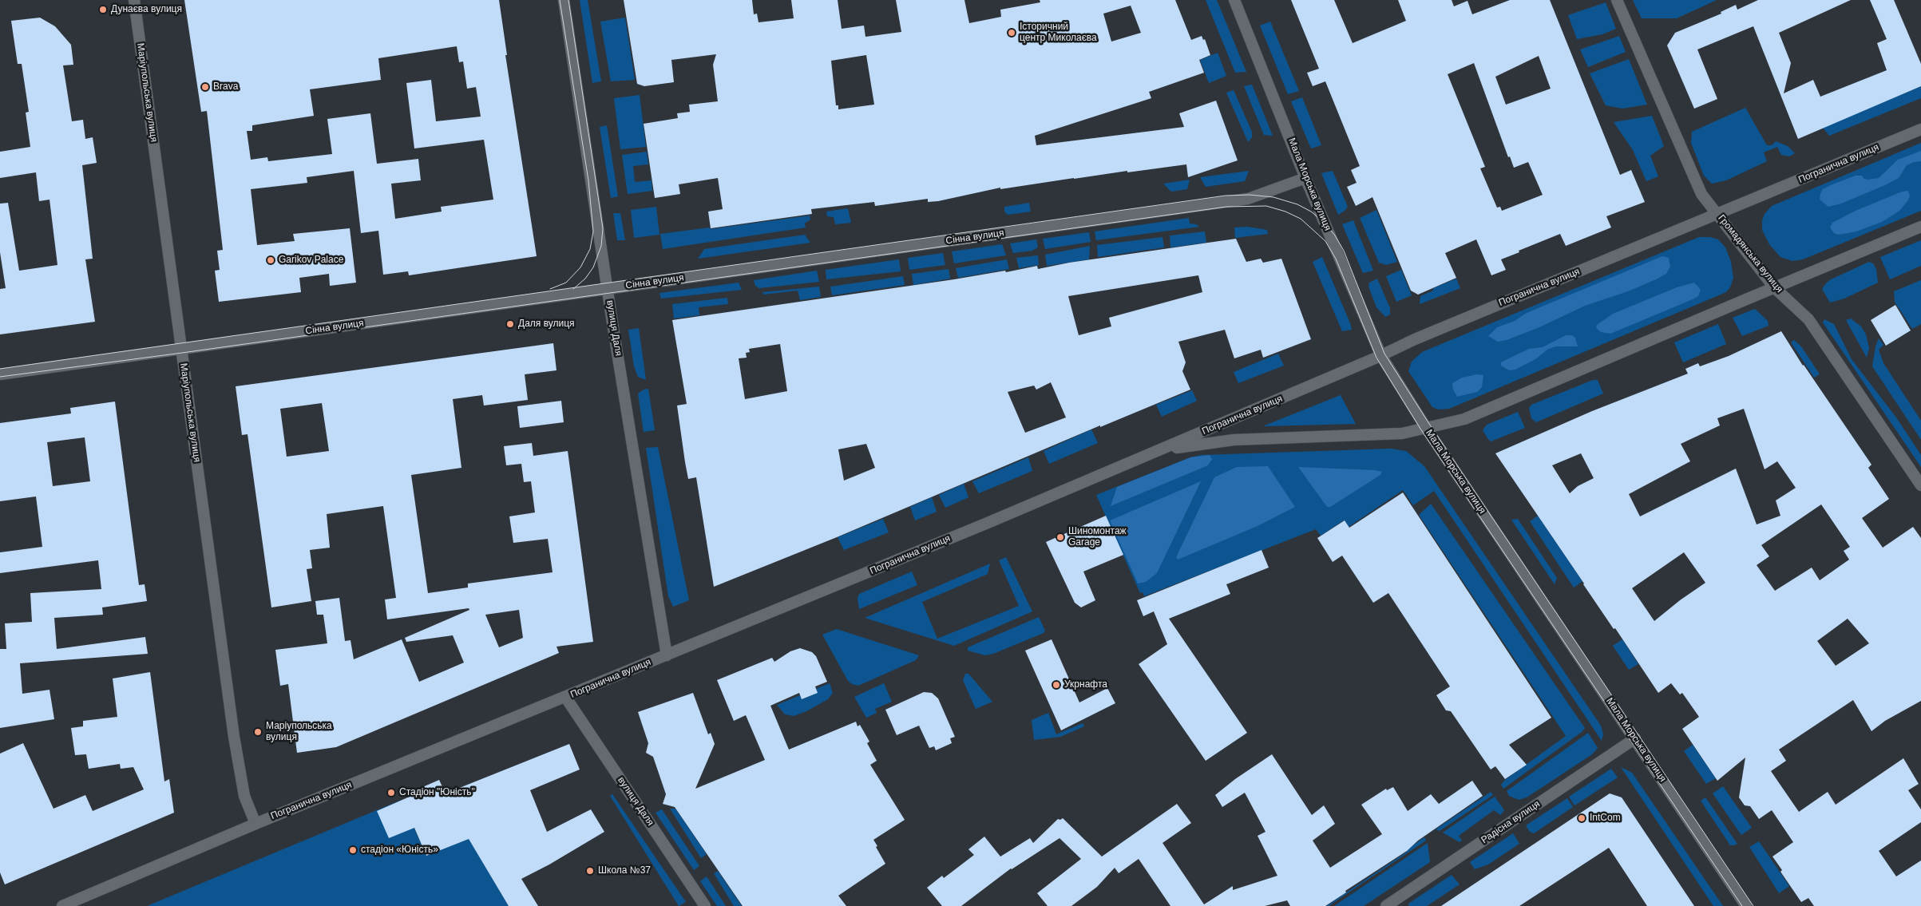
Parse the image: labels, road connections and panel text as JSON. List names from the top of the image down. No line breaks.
{"streets":{"street":["Маріупольська вулиця","Погранична вулиця","Мала Морська вулиця","Сінна вулиця","Громадянська вулиця","вулиця Даля","Радісна вулиця"]},"crossings":[["Маріупольська вулиця","Погранична вулиця"],["Маріупольська вулиця","Сінна вулиця"],["Погранична вулиця","Мала Морська вулиця"],["Погранична вулиця","Громадянська вулиця"],["Погранична вулиця","вулиця Даля"],["Мала Морська вулиця","Сінна вулиця"],["Мала Морська вулиця","Радісна вулиця"],["Сінна вулиця","вулиця Даля"]],"places":["Дунаєва вулиця","Історичний центр Миколаєва","Brava","Garikov Palace","Даля вулиця","Шиномонтаж Garage","Укрнафта","Маріупольська вулиця","Стадіон \"Юність\"","IntCom","стадіон «Юність»","Школа №37"]}
